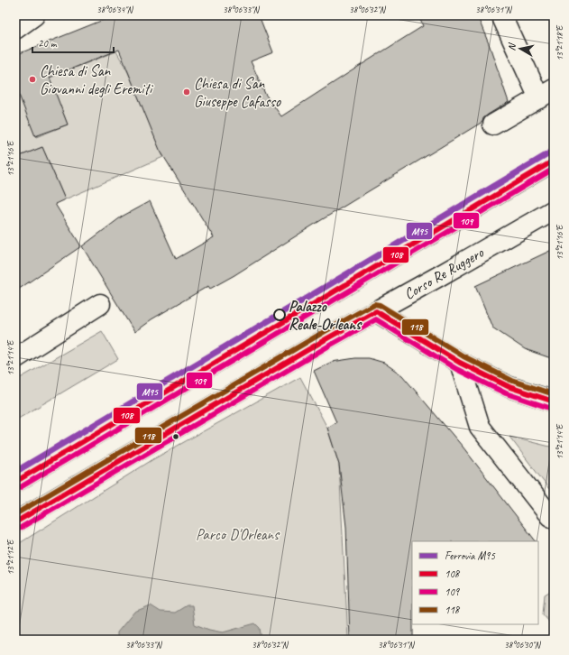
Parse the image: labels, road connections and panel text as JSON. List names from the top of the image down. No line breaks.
{"streets":{"main road":["Corso Re Ruggero"]},"parks":["Parco D'Orleans"],"places":["Chiesa di San Giovanni degli Eremiti","Chiesa di San Giuseppe Cafasso","Palazzo Reale-Orleans"],"lines":["rail line M95","transit line 118","transit line 108","transit line 109"],"legend":["Ferrovia M95","108","109","118"],"scale_bar":"20 m","north":"left","coordinates":["38°06'34\"N","38°06'33\"N","38°06'32\"N","38°06'31\"N","13°21'18\"E","13°21'16\"E","13°21'14\"E","13°21'12\"E","38°06'30\"N"]}
